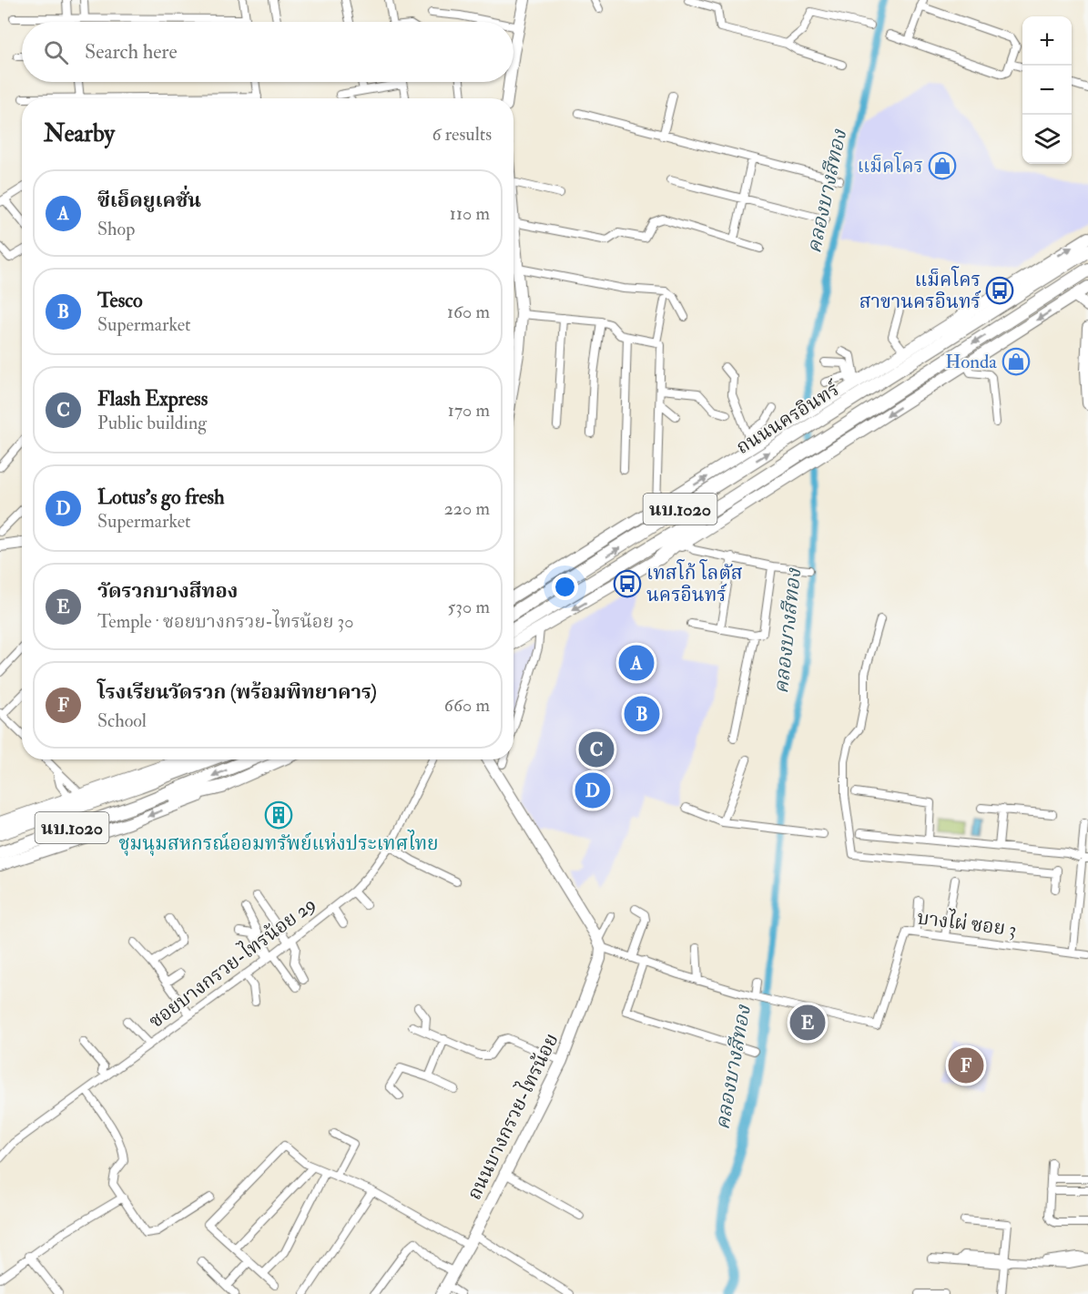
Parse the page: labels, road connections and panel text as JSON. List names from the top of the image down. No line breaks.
{"streets":{"main road":["ถนนนครอินทร์","นบ.1020","ถนนบางกรวย-ไทรน้อย"],"street":["บางไผ่ ซอย 3","ซอยบางกรวย-ไทรน้อย 29"]},"water":["คลองบางสีทอง"],"places":{"shop":["แม็คโคร","Honda"],"bus stop":["แม็คโคร สาขานครอินทร์","เทสโก้ โลตัส นครอินทร์"],"building":["ชุมนุมสหกรณ์ออมทรัพย์แห่งประเทศไทย"]},"page":{"map_buttons":["+","−"],"search":"Search here","heading":["Nearby","6 results"],"list":[{"mark":"A","name":"ซีเอ็ดยูเคชั่น","note":"Shop","value":"110 m"},{"mark":"B","name":"Tesco","note":"Supermarket","value":"160 m"},{"mark":"C","name":"Flash Express","note":"Public building","value":"170 m"},{"mark":"D","name":"Lotus's go fresh","note":"Supermarket","value":"220 m"},{"mark":"E","name":"วัดรวกบางสีทอง","note":"Temple · ซอยบางกรวย-ไทรน้อย 30","value":"530 m"},{"mark":"F","name":"โรงเรียนวัดรวก (พร้อมพิทยาคาร)","note":"School","value":"660 m"}],"pins":["A","B","C","D","E","F"]}}
